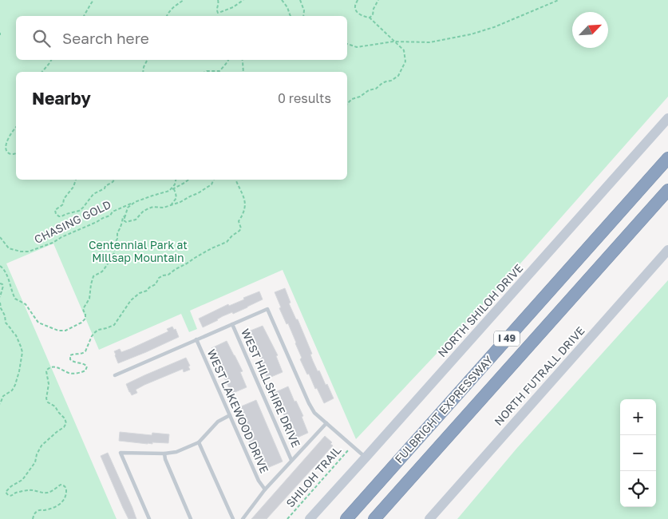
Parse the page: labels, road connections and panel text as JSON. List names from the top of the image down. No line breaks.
{"streets":{"highway":["I 49","FULBRIGHT EXPRESSWAY"],"main road":["NORTH SHILOH DRIVE","NORTH FUTRALL DRIVE"],"lane":["WEST HILLSHIRE DRIVE","WEST LAKEWOOD DRIVE"],"path":["CHASING GOLD","SHILOH TRAIL"]},"parks":["Centennial Park at Millsap Mountain"],"north":"top right","page":{"search":"Search here","heading":["Nearby","0 results"],"map_buttons":["+","−"]}}
